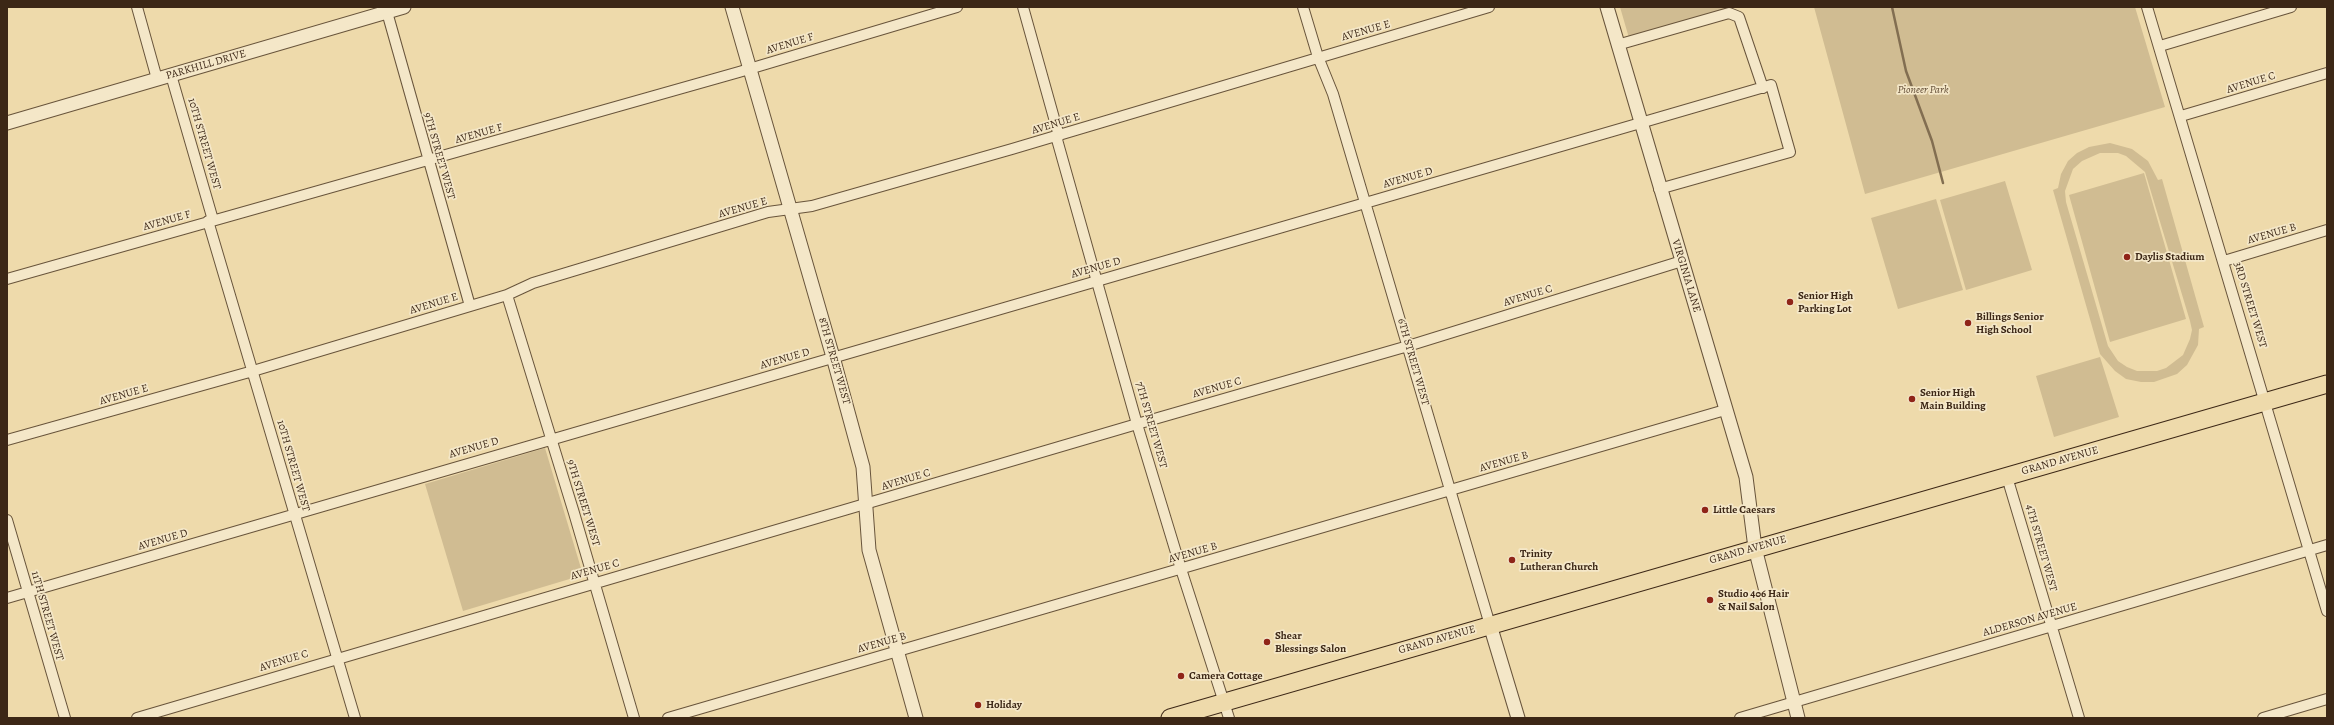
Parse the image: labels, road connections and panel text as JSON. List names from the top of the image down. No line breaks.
{"streets":{"main road":["GRAND AVENUE"],"street":["AVENUE E","AVENUE F","PARKHILL DRIVE","AVENUE C","10TH STREET WEST","9TH STREET WEST","AVENUE D","AVENUE B","VIRGINIA LANE","3RD STREET WEST","8TH STREET WEST","6TH STREET WEST","7TH STREET WEST","4TH STREET WEST","11TH STREET WEST","ALDERSON AVENUE"]},"crossings":[["AVENUE E","10TH STREET WEST"],["AVENUE E","9TH STREET WEST"],["AVENUE E","8TH STREET WEST"],["AVENUE E","6TH STREET WEST"],["AVENUE E","7TH STREET WEST"],["AVENUE F","10TH STREET WEST"],["AVENUE F","9TH STREET WEST"],["AVENUE F","8TH STREET WEST"],["PARKHILL DRIVE","10TH STREET WEST"],["PARKHILL DRIVE","9TH STREET WEST"],["AVENUE C","10TH STREET WEST"],["AVENUE C","9TH STREET WEST"],["AVENUE C","VIRGINIA LANE"],["AVENUE C","3RD STREET WEST"],["AVENUE C","8TH STREET WEST"],["AVENUE C","6TH STREET WEST"],["AVENUE C","7TH STREET WEST"],["10TH STREET WEST","AVENUE D"],["9TH STREET WEST","AVENUE D"],["AVENUE D","VIRGINIA LANE"],["AVENUE D","8TH STREET WEST"],["AVENUE D","6TH STREET WEST"],["AVENUE D","7TH STREET WEST"],["AVENUE D","11TH STREET WEST"],["AVENUE B","VIRGINIA LANE"],["AVENUE B","3RD STREET WEST"],["AVENUE B","8TH STREET WEST"],["AVENUE B","6TH STREET WEST"],["AVENUE B","7TH STREET WEST"],["VIRGINIA LANE","GRAND AVENUE"],["VIRGINIA LANE","ALDERSON AVENUE"],["3RD STREET WEST","GRAND AVENUE"],["3RD STREET WEST","ALDERSON AVENUE"],["6TH STREET WEST","GRAND AVENUE"],["7TH STREET WEST","GRAND AVENUE"],["GRAND AVENUE","4TH STREET WEST"],["4TH STREET WEST","ALDERSON AVENUE"]],"parks":["Pioneer Park"],"places":["Daylis Stadium","Senior High Parking Lot","Billings Senior High School","Senior High Main Building","Little Caesars","Trinity Lutheran Church","Studio 406 Hair & Nail Salon","Shear Blessings Salon","Camera Cottage","Holiday"]}
